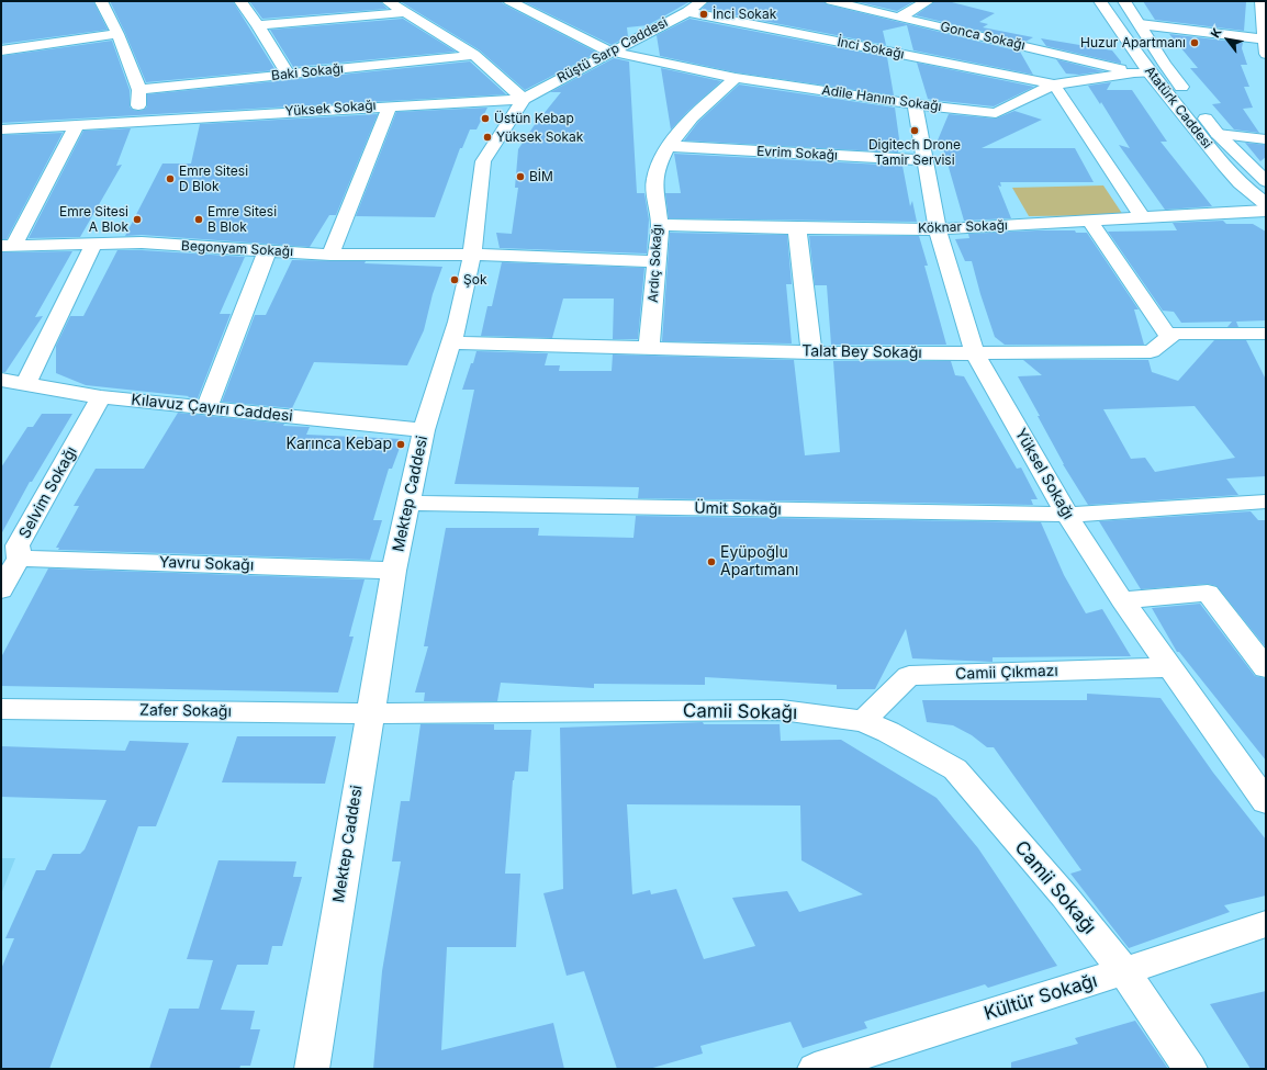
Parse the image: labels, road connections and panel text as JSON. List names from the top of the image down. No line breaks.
{"streets":{"street":["Gonca Sokağı","İnci Sokağı","Rüştü Sarp Caddesi","Baki Sokağı","Adile Hanım Sokağı","Atatürk Caddesi","Yüksek Sokağı","Evrim Sokağı","Köknar Sokağı","Begonyam Sokağı","Ardıç Sokağı","Talat Bey Sokağı","Kılavuz Çayırı Caddesi","Yüksel Sokağı","Selvim Sokağı","Mektep Caddesi","Ümit Sokağı","Yavru Sokağı","Camii Çıkmazı","Zafer Sokağı","Camii Sokağı","Kültür Sokağı"]},"crossings":[["Gonca Sokağı","Adile Hanım Sokağı"],["İnci Sokağı","Rüştü Sarp Caddesi"],["İnci Sokağı","Adile Hanım Sokağı"],["Rüştü Sarp Caddesi","Adile Hanım Sokağı"],["Rüştü Sarp Caddesi","Yüksek Sokağı"],["Rüştü Sarp Caddesi","Mektep Caddesi"],["Adile Hanım Sokağı","Atatürk Caddesi"],["Adile Hanım Sokağı","Ardıç Sokağı"],["Adile Hanım Sokağı","Yüksel Sokağı"],["Yüksek Sokağı","Mektep Caddesi"],["Evrim Sokağı","Ardıç Sokağı"],["Evrim Sokağı","Yüksel Sokağı"],["Köknar Sokağı","Ardıç Sokağı"],["Köknar Sokağı","Yüksel Sokağı"],["Begonyam Sokağı","Ardıç Sokağı"],["Begonyam Sokağı","Mektep Caddesi"],["Ardıç Sokağı","Talat Bey Sokağı"],["Talat Bey Sokağı","Yüksel Sokağı"],["Talat Bey Sokağı","Mektep Caddesi"],["Kılavuz Çayırı Caddesi","Selvim Sokağı"],["Kılavuz Çayırı Caddesi","Mektep Caddesi"],["Yüksel Sokağı","Ümit Sokağı"],["Yüksel Sokağı","Camii Çıkmazı"],["Selvim Sokağı","Yavru Sokağı"],["Mektep Caddesi","Ümit Sokağı"],["Mektep Caddesi","Yavru Sokağı"],["Mektep Caddesi","Zafer Sokağı"],["Mektep Caddesi","Camii Sokağı"],["Camii Çıkmazı","Camii Sokağı"],["Zafer Sokağı","Camii Sokağı"],["Camii Sokağı","Kültür Sokağı"]],"places":["İnci Sokak","Huzur Apartmanı","Üstün Kebap","Digitech Drone Tamir Servisi","Yüksek Sokak","BİM","Emre Sitesi D Blok","Emre Sitesi A Blok","Emre Sitesi B Blok","Şok","Karınca Kebap","Eyüpoğlu Apartımanı"],"north":"top left"}
